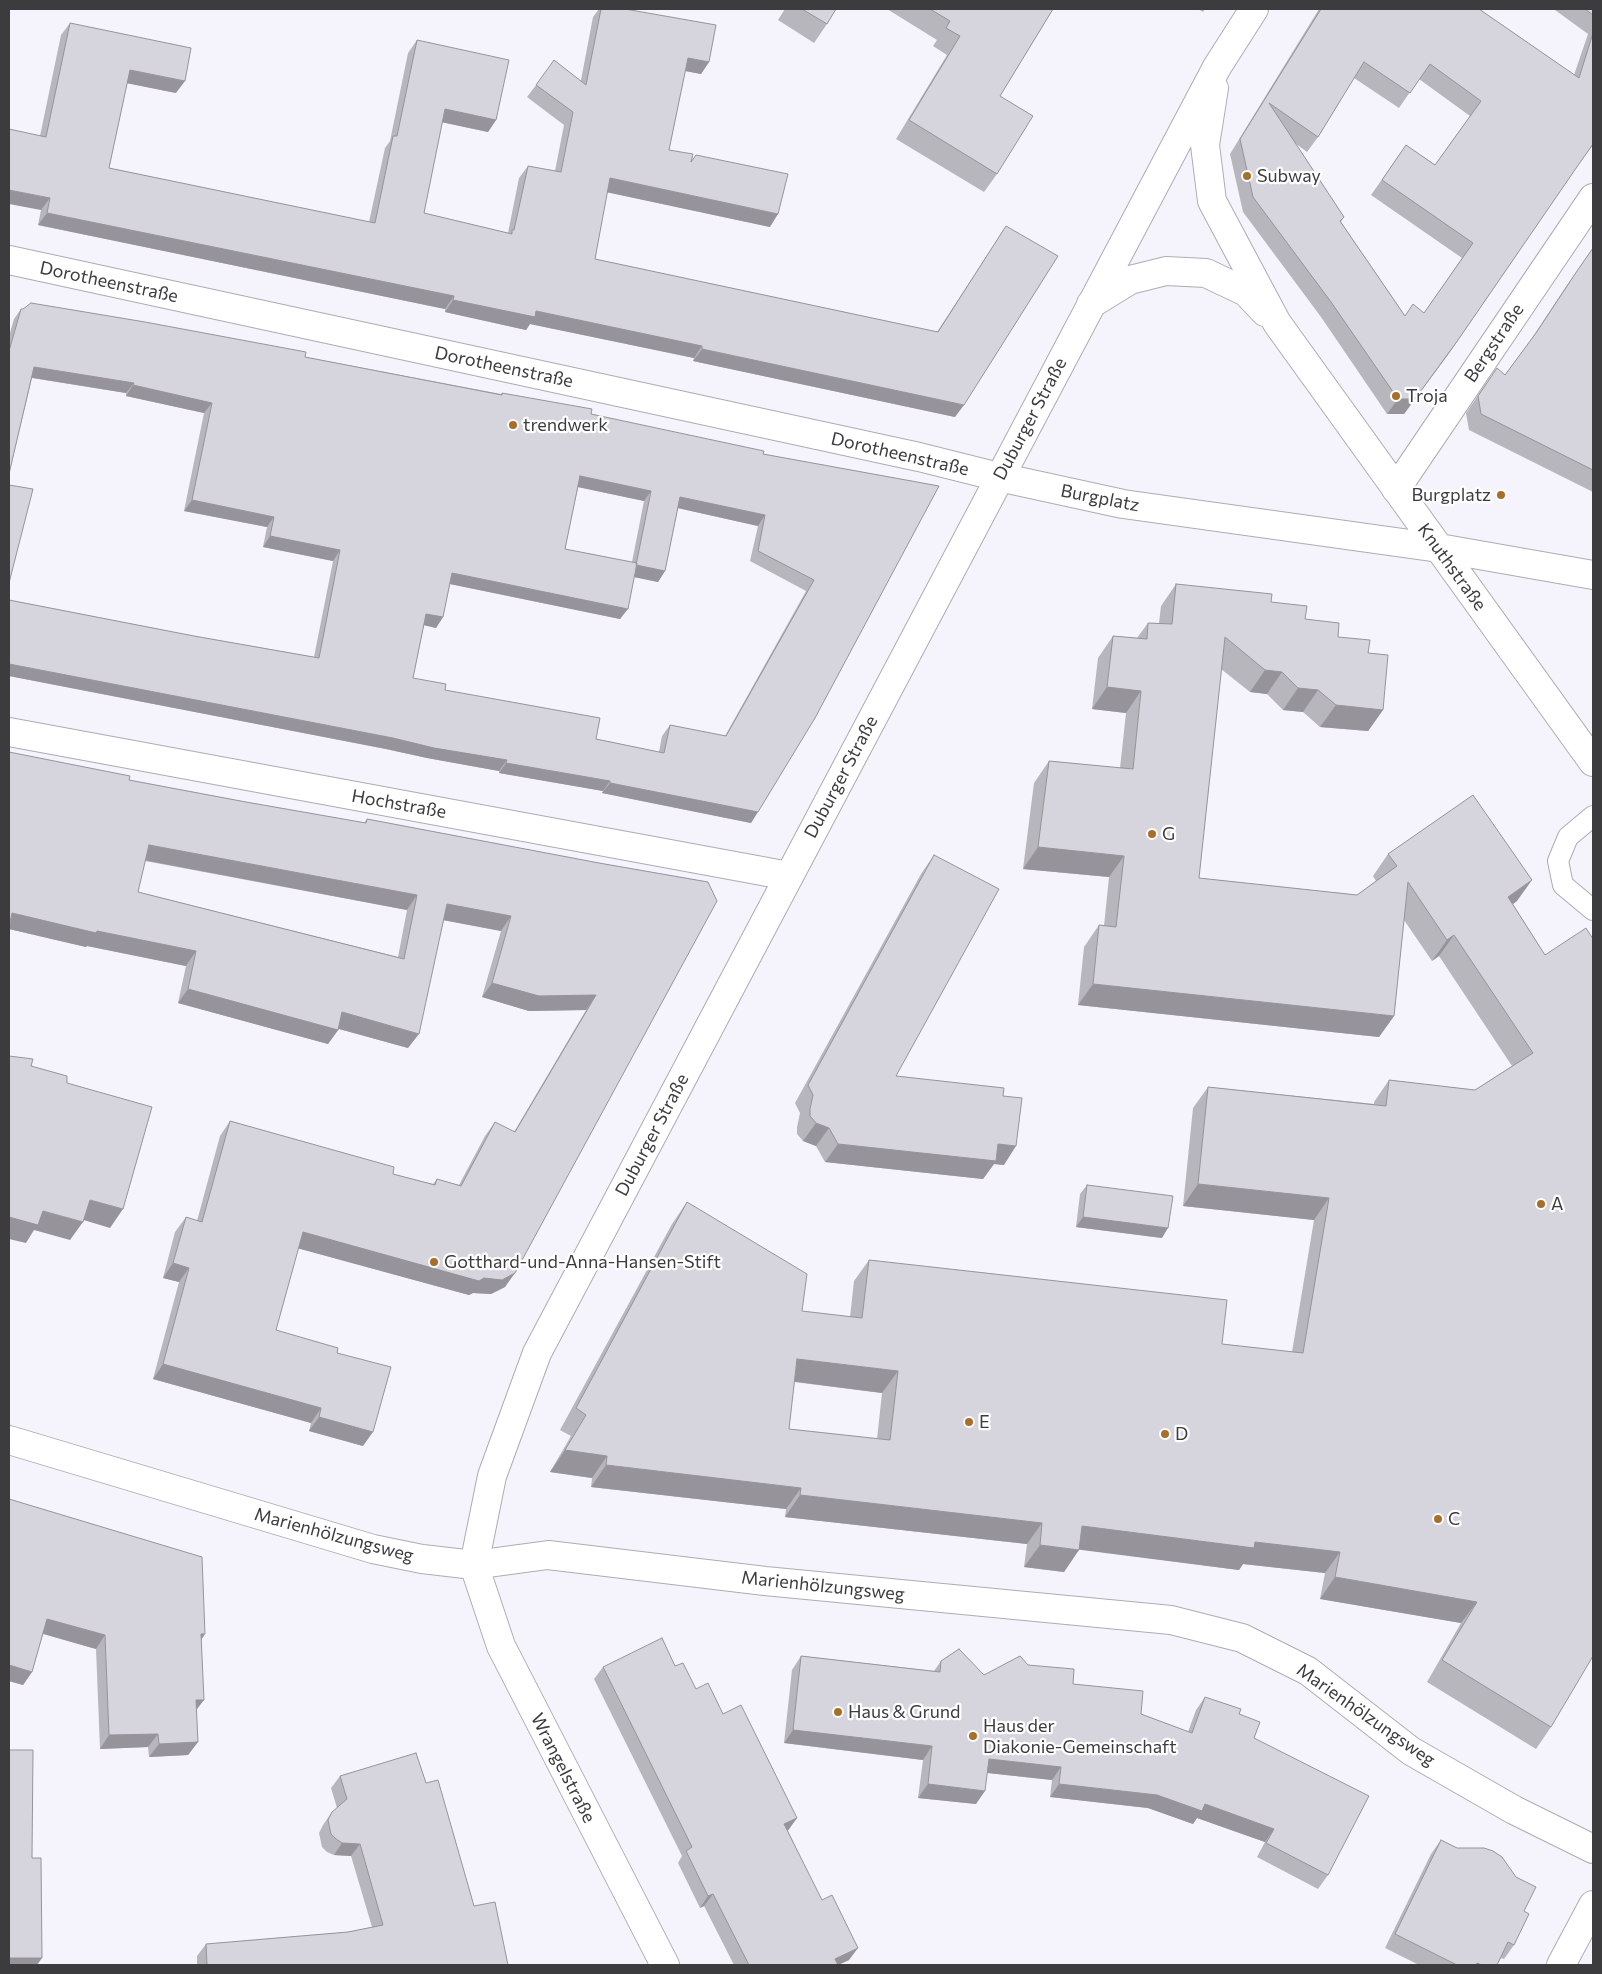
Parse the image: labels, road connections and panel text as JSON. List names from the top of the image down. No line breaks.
{"streets":{"street":["Dorotheenstraße","Bergstraße","Duburger Straße","Burgplatz","Knuthstraße","Hochstraße","Marienhölzungsweg","Wrangelstraße"]},"crossings":[["Dorotheenstraße","Duburger Straße"],["Dorotheenstraße","Burgplatz"],["Bergstraße","Knuthstraße"],["Duburger Straße","Burgplatz"],["Duburger Straße","Knuthstraße"],["Duburger Straße","Hochstraße"],["Duburger Straße","Marienhölzungsweg"],["Duburger Straße","Wrangelstraße"],["Burgplatz","Knuthstraße"],["Marienhölzungsweg","Wrangelstraße"]],"places":["Subway","Troja","trendwerk","Burgplatz","G","A","Gotthard-und-Anna-Hansen-Stift","E","D","C","Haus & Grund","Haus der Diakonie-Gemeinschaft"]}
